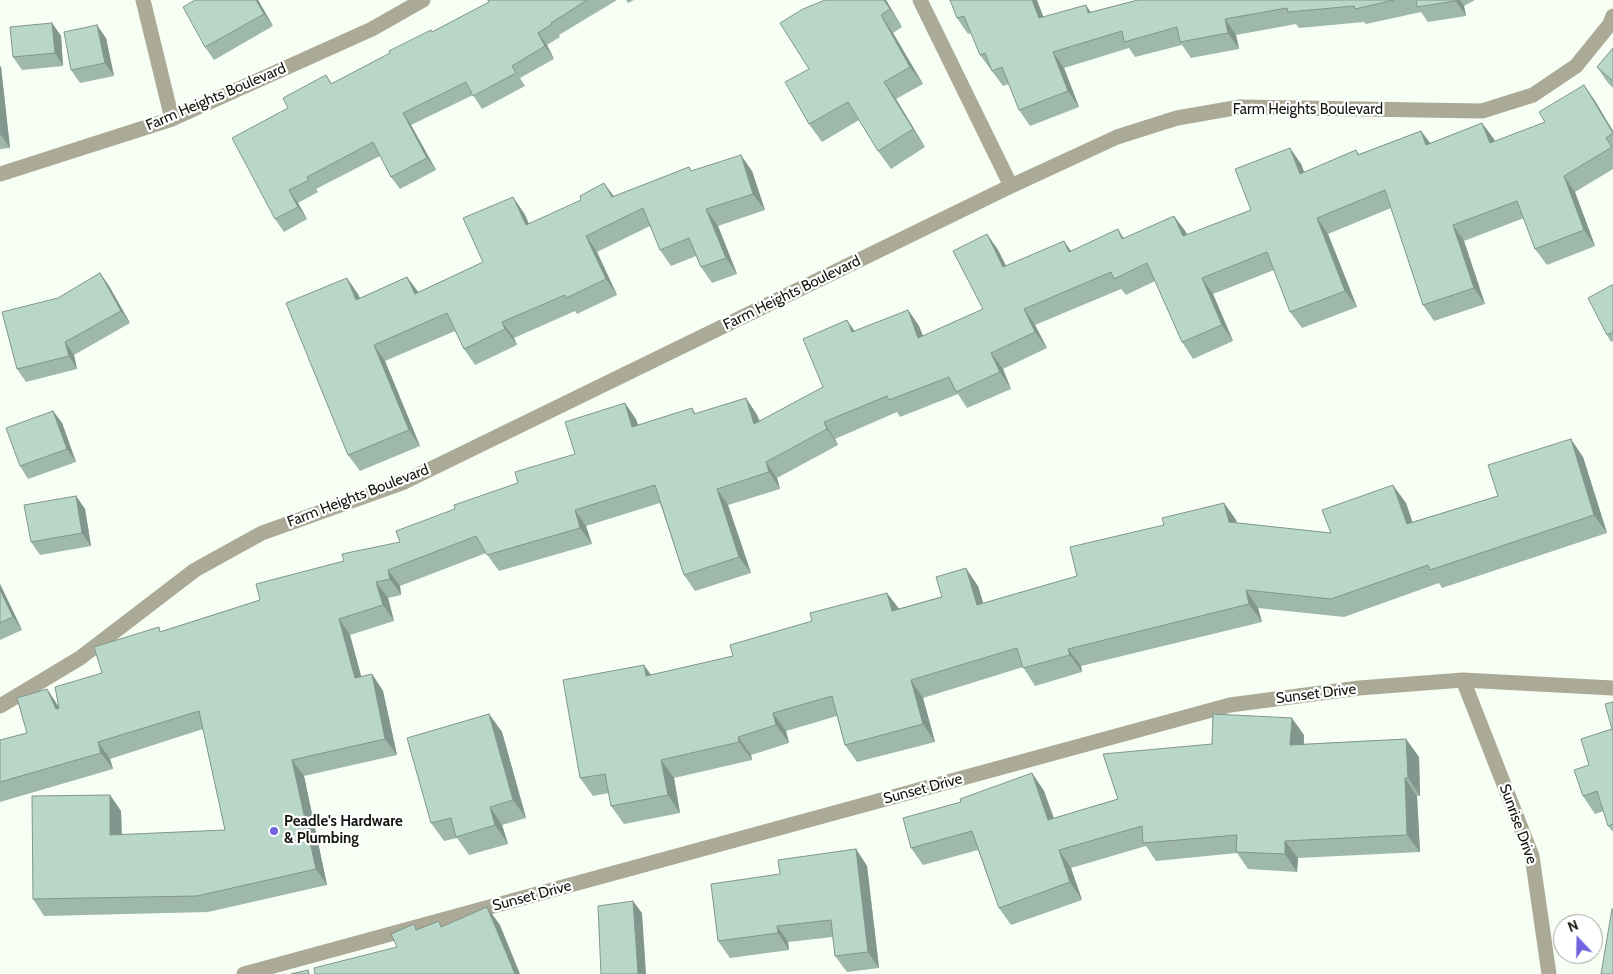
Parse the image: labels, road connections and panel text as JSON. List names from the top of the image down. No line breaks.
{"streets":{"street":["Farm Heights Boulevard","Sunset Drive","Sunrise Drive"]},"crossings":[["Sunset Drive","Sunrise Drive"]],"places":["Peadle's Hardware & Plumbing"],"north":"top"}
